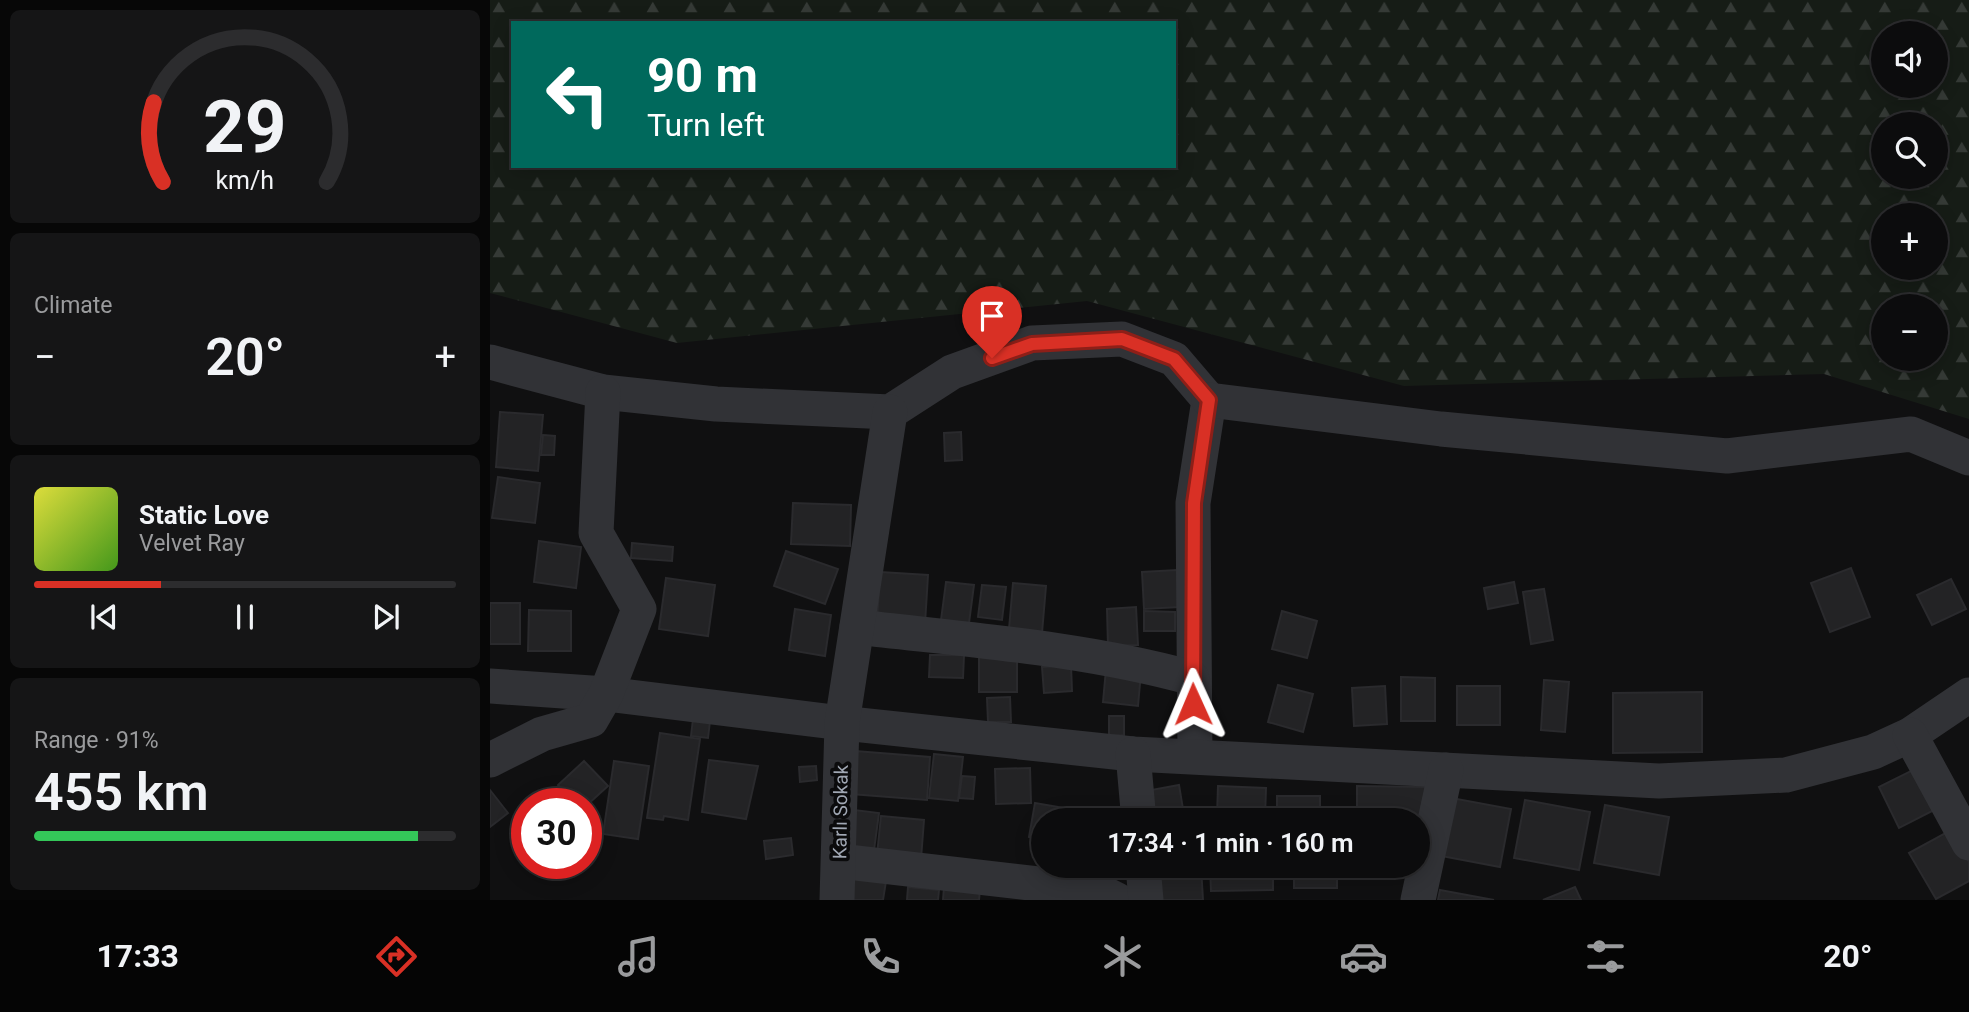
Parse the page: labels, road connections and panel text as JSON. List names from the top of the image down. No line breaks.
{"streets":{"street":["Karlı Sokak"]},"page":{"map_buttons":["+","−"],"turn":["90 m","Turn left"],"tile":["Climate",["Range · 91%","455 km"]],"heat":["−","20°","+"],"song":["Static Love","Velvet Ray"],"limit":"30","trip":"17:34 · 1 min · 160 m","tabs":["17:33","20°"],"gauge":["29","km/h"]}}
